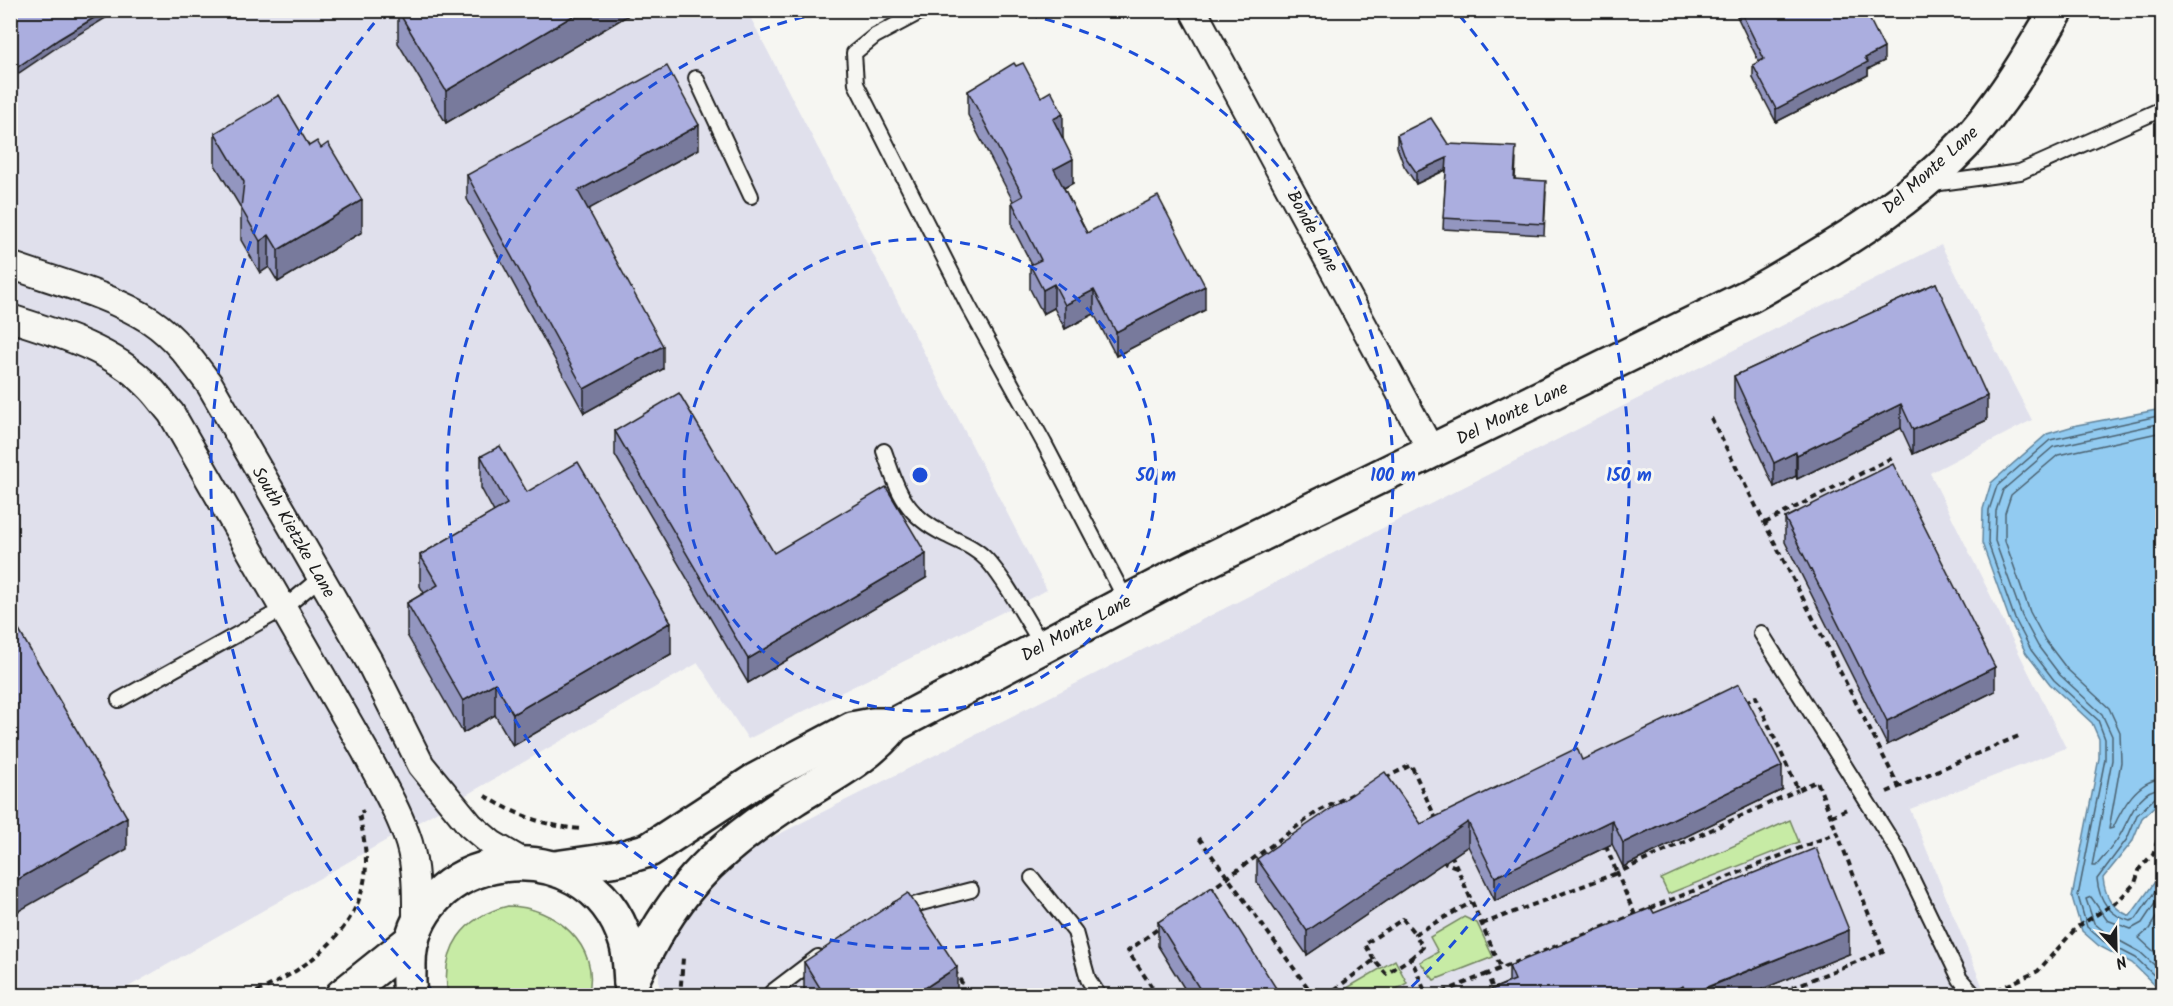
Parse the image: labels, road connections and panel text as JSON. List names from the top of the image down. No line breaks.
{"streets":{"street":["Del Monte Lane","Bonde Lane","South Kietzke Lane"]},"crossings":[["Del Monte Lane","Bonde Lane"]],"north":"bottom","rings":["50 m","100 m","150 m"]}
